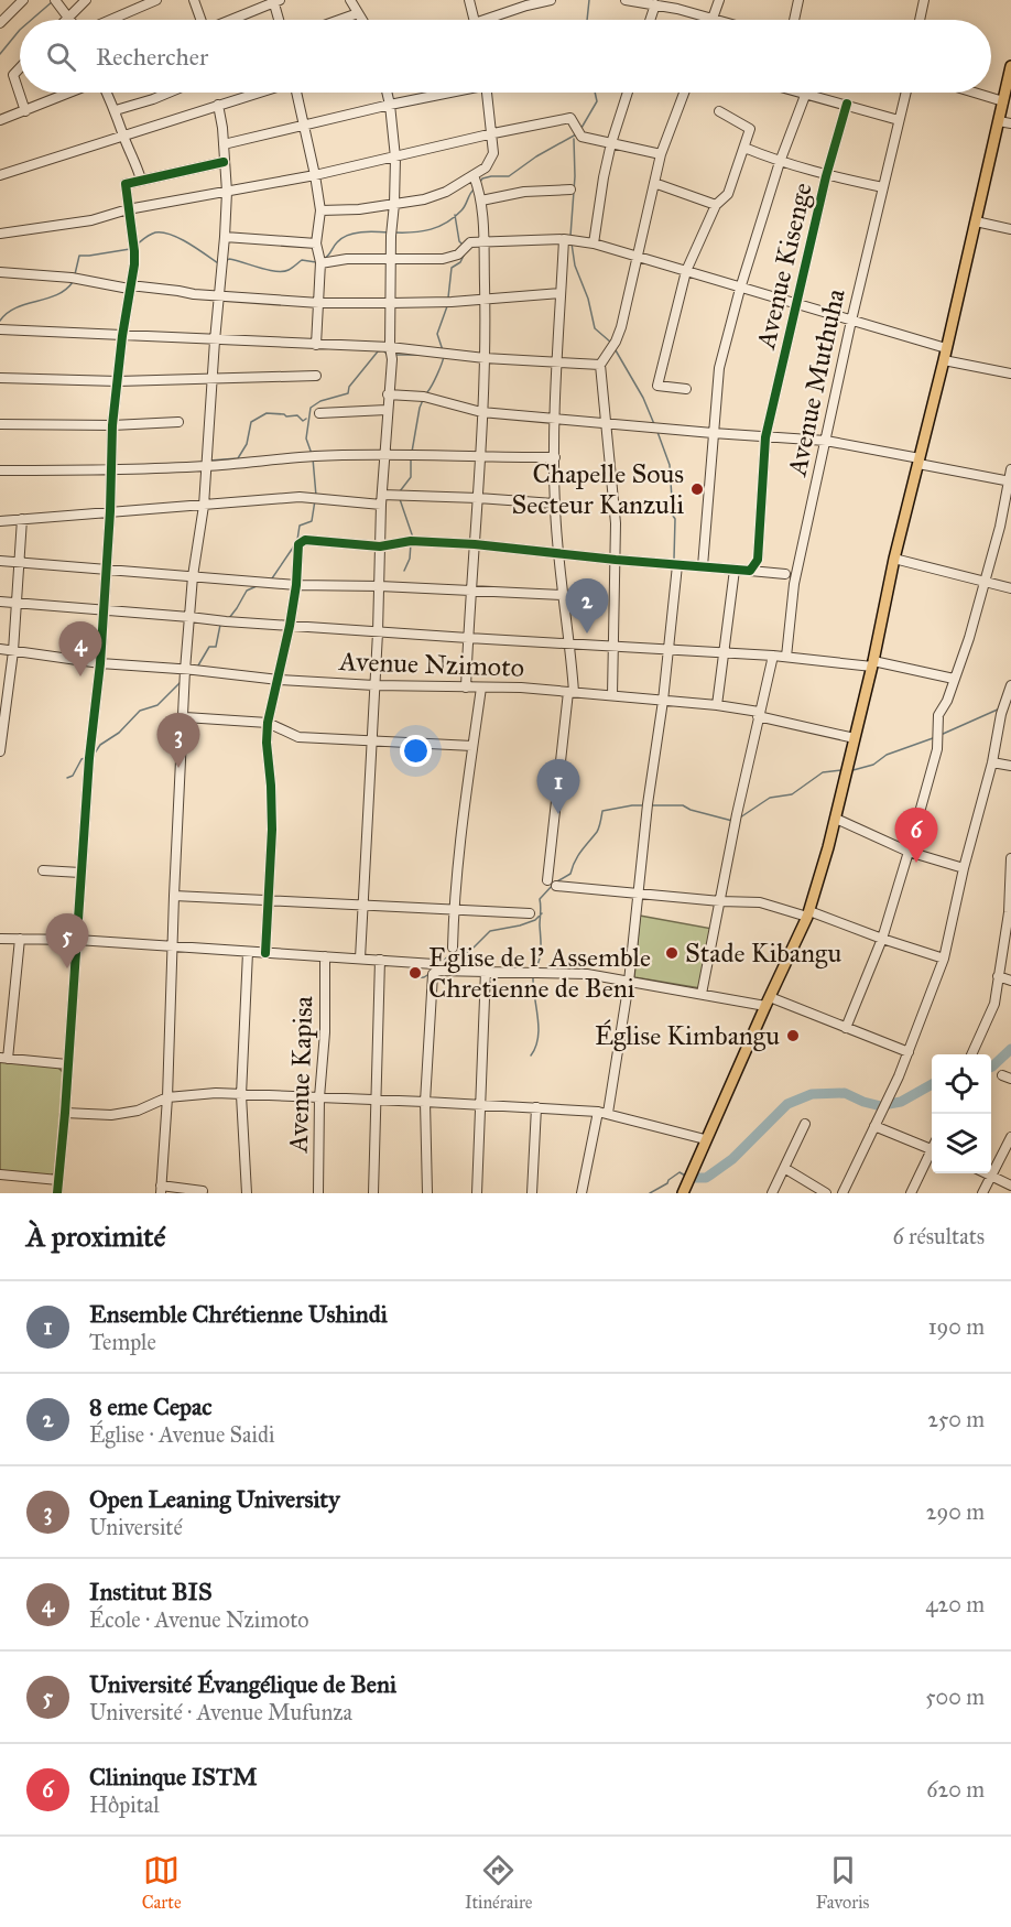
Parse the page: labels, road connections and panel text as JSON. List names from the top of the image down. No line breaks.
{"streets":{"street":["Avenue Kisenge","Avenue Muthuha","Avenue Nzimoto","Avenue Kapisa"]},"places":["Chapelle Sous Secteur Kanzuli","Stade Kibangu","Eglise de l' Assemble Chretienne de Beni","Église Kimbangu"],"page":{"search":"Rechercher","pins":["2","4","3","1","6","5"],"heading":["À proximité","6 résultats"],"list":[{"mark":"1","name":"Ensemble Chrétienne Ushindi","note":"Temple","value":"190 m"},{"mark":"2","name":"8 eme Cepac","note":"Église · Avenue Saidi","value":"250 m"},{"mark":"3","name":"Open Leaning University","note":"Université","value":"290 m"},{"mark":"4","name":"Institut BIS","note":"École · Avenue Nzimoto","value":"420 m"},{"mark":"5","name":"Université Évangélique de Beni","note":"Université · Avenue Mufunza","value":"500 m"},{"mark":"6","name":"Clininque ISTM","note":"Hôpital","value":"620 m"}],"nav":["Carte","Itinéraire","Favoris"]}}
